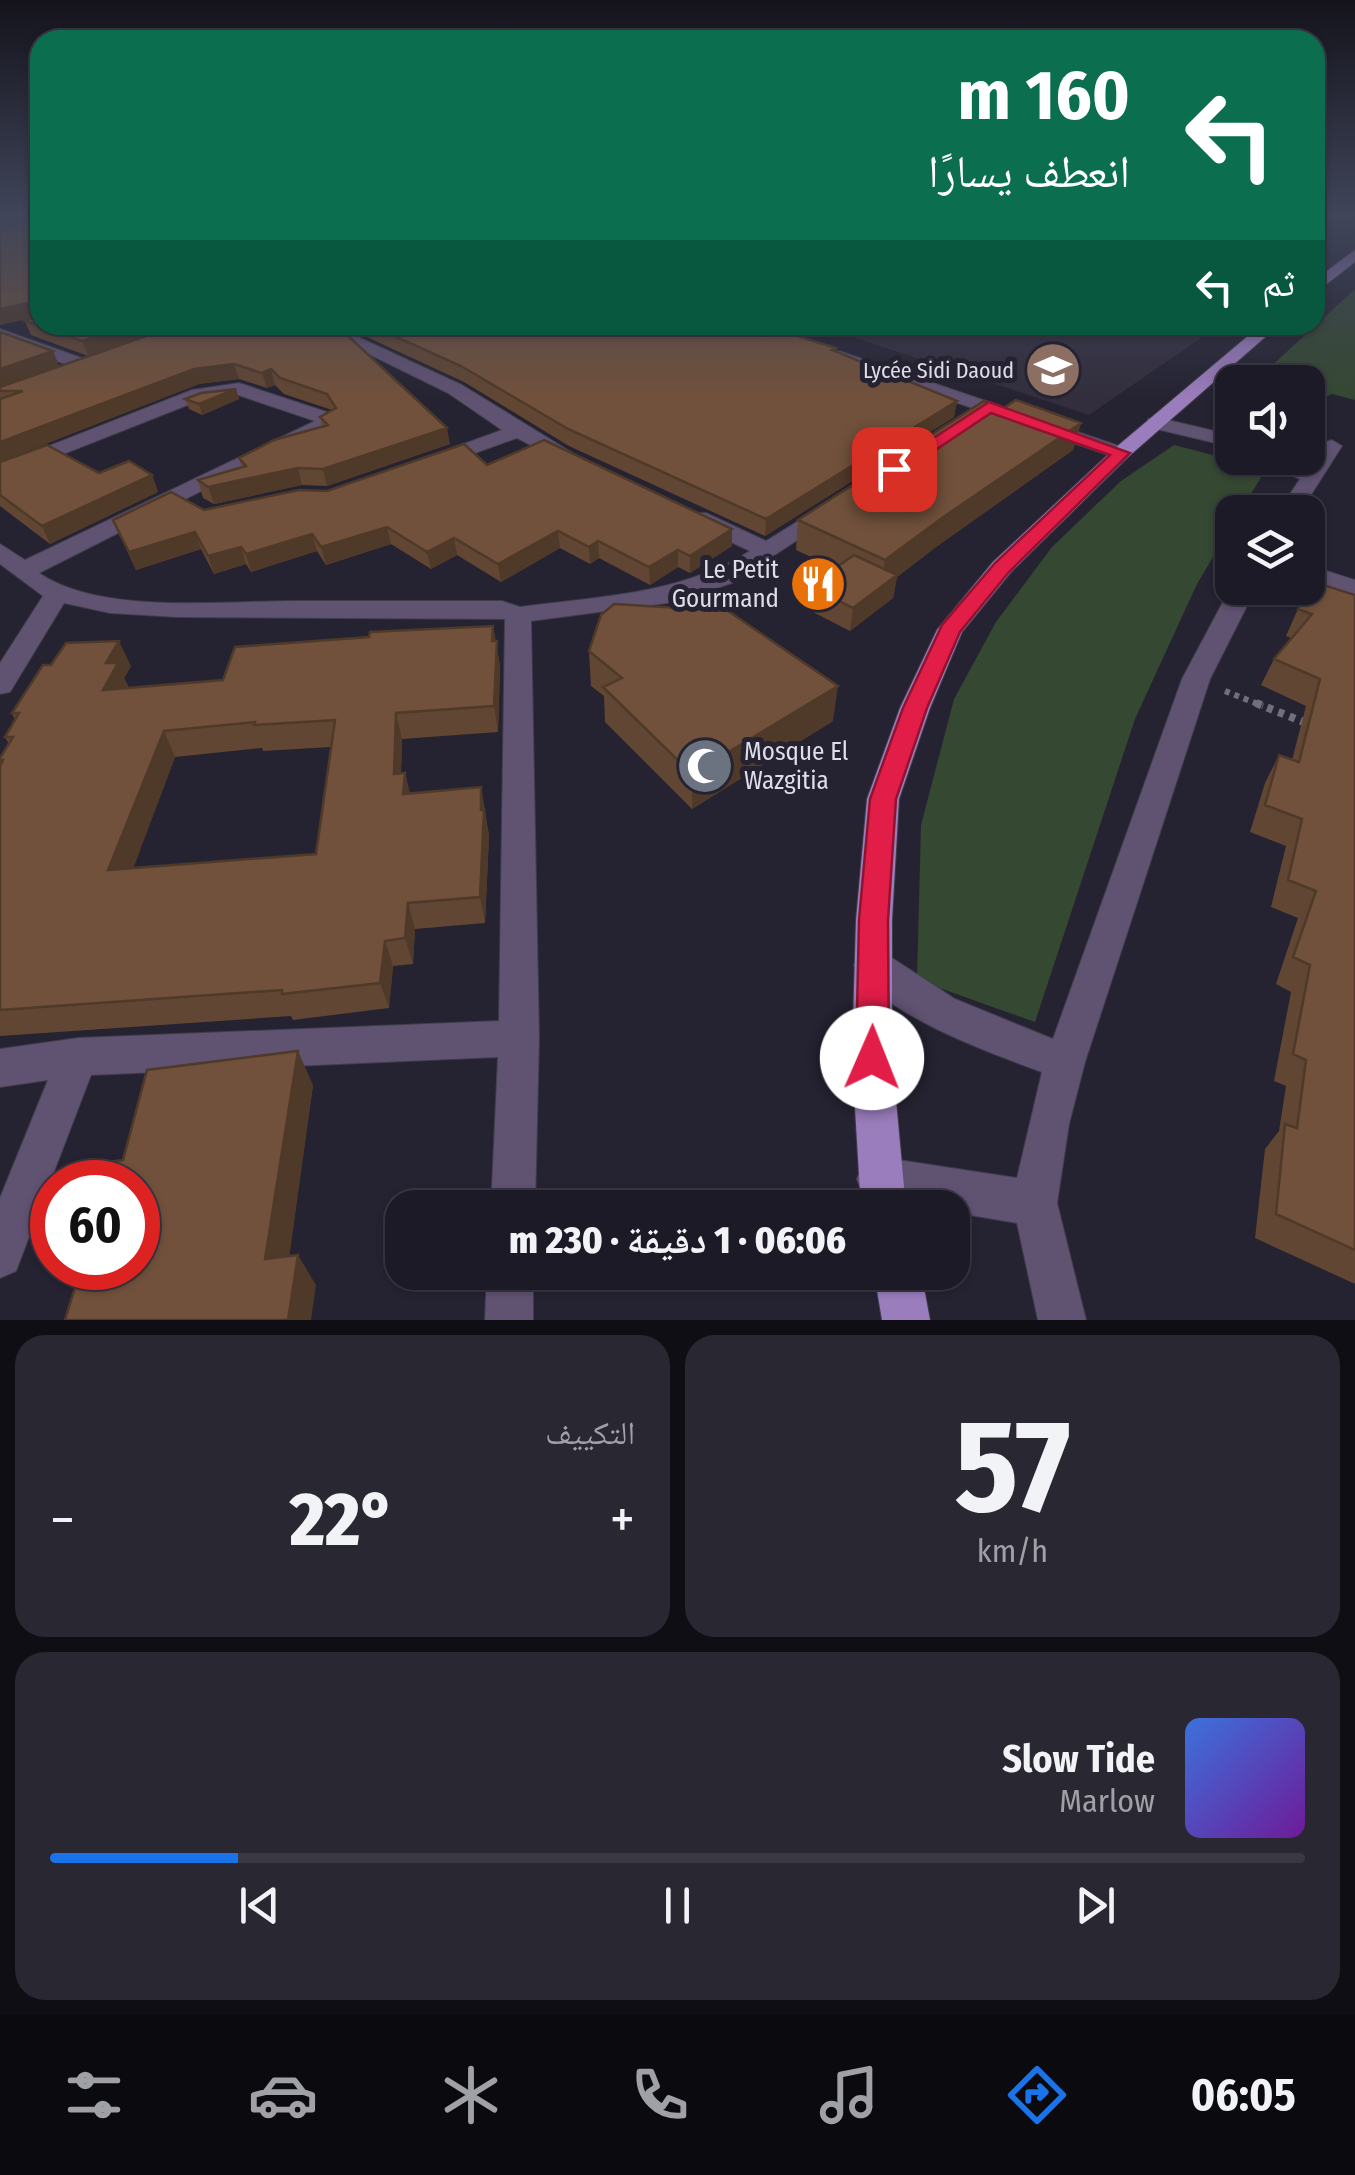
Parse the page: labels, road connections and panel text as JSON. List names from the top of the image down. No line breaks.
{"places":{"school or university":["Lycée Sidi Daoud"],"restaurant":["Le Petit Gourmand"],"mosque":["Mosque El Wazgitia"]},"page":{"turn":["160 m","انعطف يسارًا"],"then":"ثم","limit":"60","trip":"06:06 · 1 دقيقة · 230 m","tile":[["57","km/h"],"التكييف"],"heat":["−","22°","+"],"song":["Slow Tide","Marlow"],"tabs":"06:05"}}
